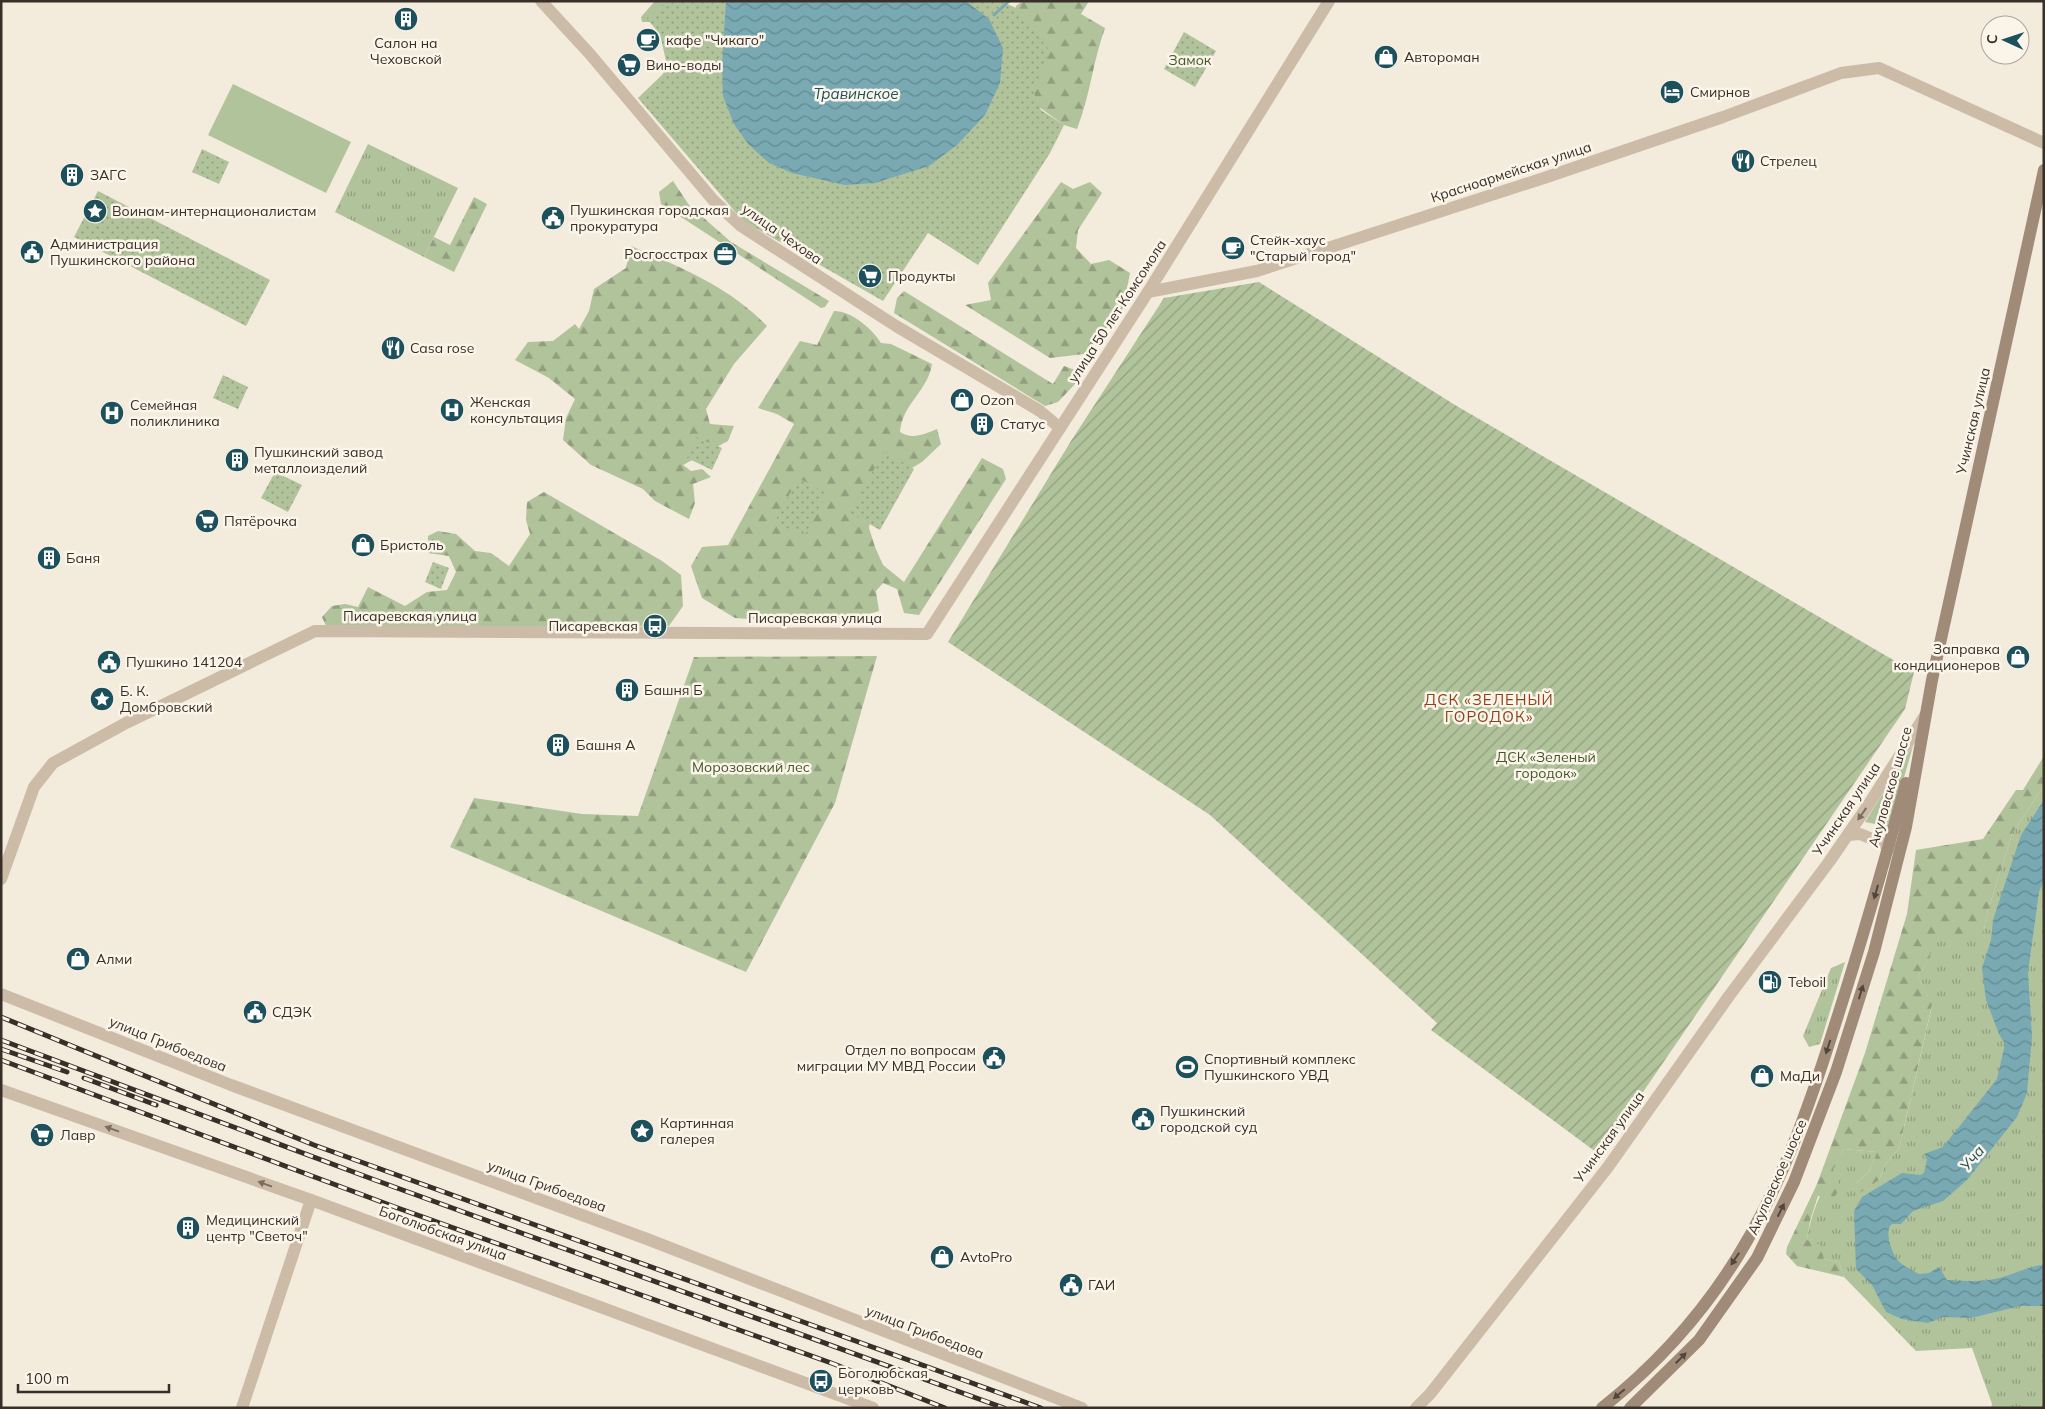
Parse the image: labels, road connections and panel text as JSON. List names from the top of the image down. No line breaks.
{"streets":{"main road":["Учинская улица","Акуловское шоссе"],"street":["Красноармейская улица","улица Чехова","улица 50 лет Комсомола","Писаревская улица","улица Грибоедова","Боголюбская улица"]},"crossings":[["Красноармейская улица","улица 50 лет Комсомола"],["улица Чехова","улица 50 лет Комсомола"],["улица 50 лет Комсомола","Писаревская улица"],["Учинская улица","Акуловское шоссе"]],"one_way":["Боголюбская улица"],"districts":["ДСК «ЗЕЛЕНЫЙ ГОРОДОК»"],"water":["Травинское","Уча"],"parks":["Замок","ДСК «Зеленый городок»","Морозовский лес"],"places":{"building":["Салон на Чеховской","ЗАГС","Статус","Пушкинский завод металлоизделий","Баня","Башня Б","Башня А","Медицинский центр \"Светоч\""],"cafe":["кафе \"Чикаго\"","Стейк-хаус \"Старый город\""],"shop":["Автороман","Ozon","Бристоль","Заправка кондиционеров","Алми","МаДи","AvtoPro"],"supermarket":["Вино-воды","Продукты","Пятёрочка","Лавр"],"hotel":["Смирнов"],"restaurant":["Стрелец","Casa rose"],"place":["Воинам-интернационалистам","Б. К. Домбровский","Картинная галерея"],"public building":["Пушкинская городская прокуратура","Администрация Пушкинского района","Пушкино 141204","СДЭК","Отдел по вопросам миграции МУ МВД России","Пушкинский городской суд","ГАИ"],"office":["Росгосстрах"],"hospital":["Женская консультация","Семейная поликлиника"],"bus stop":["Писаревская","Боголюбская церковь"],"fuel station":["Teboil"],"sports":["Спортивный комплекс Пушкинского УВД"]},"scale_bar":"100 m","north":"left"}
